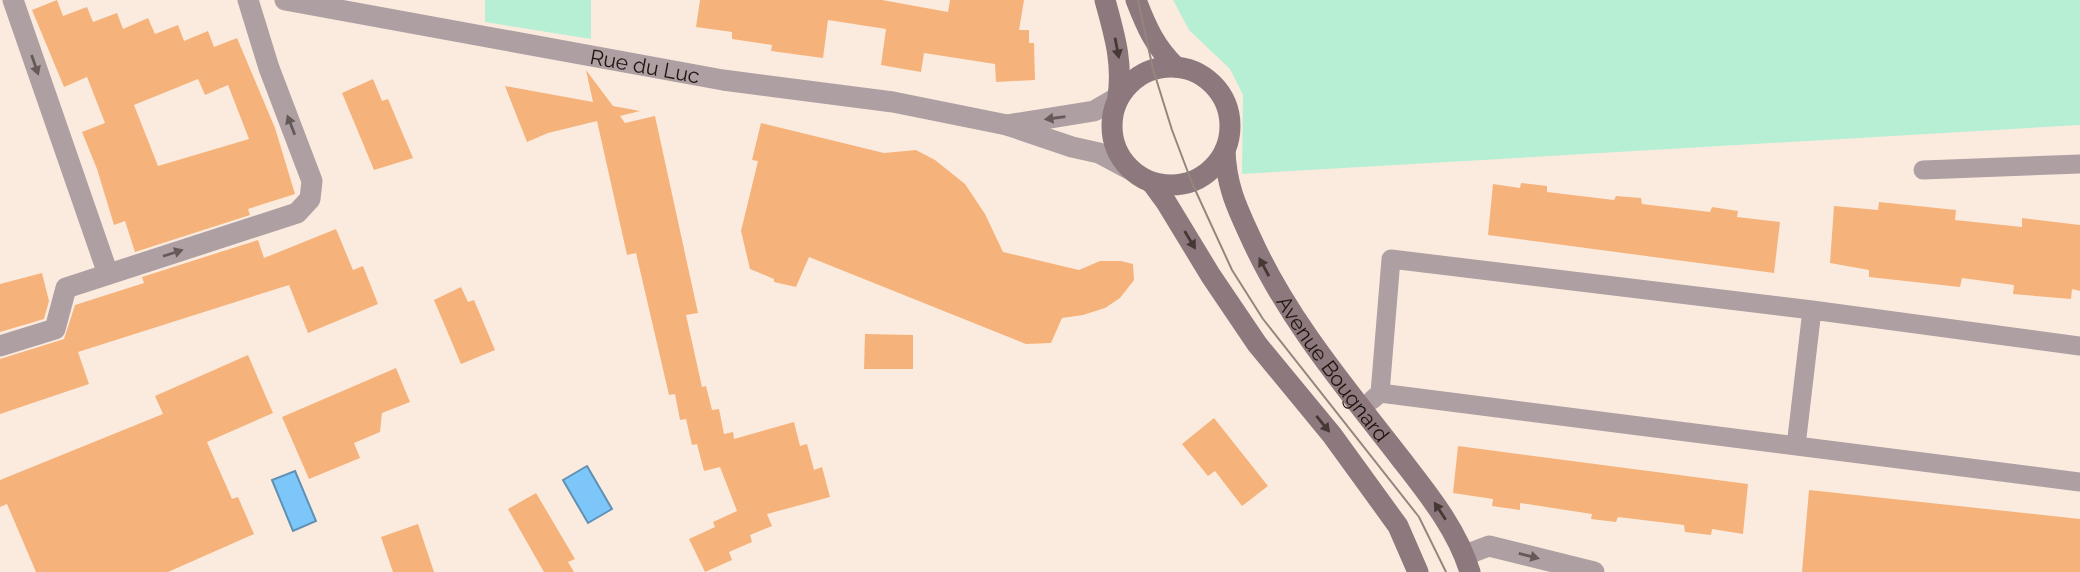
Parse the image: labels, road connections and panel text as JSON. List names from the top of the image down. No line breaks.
{"streets":{"main road":["Avenue Bougnard"],"street":["Rue du Luc"]},"crossings":[["Rue du Luc","Avenue Bougnard"]]}
